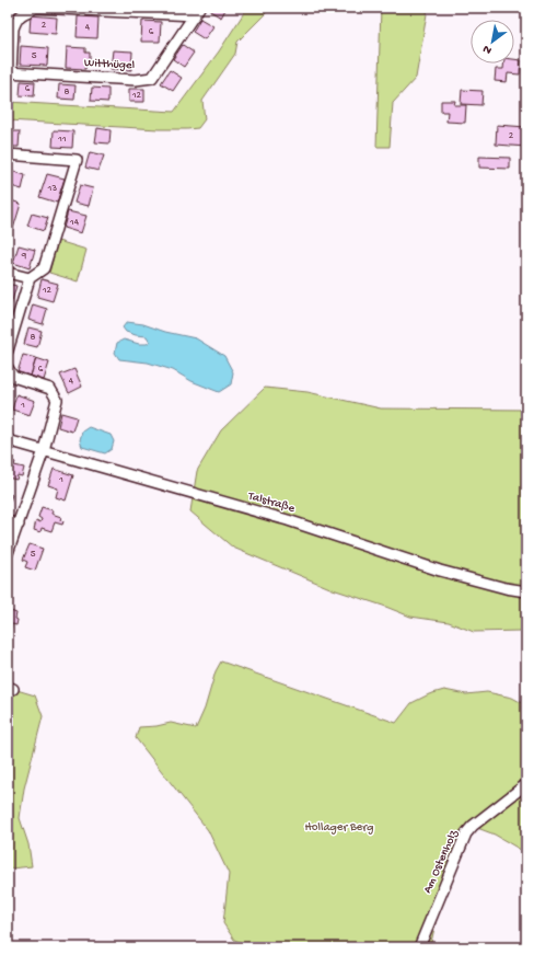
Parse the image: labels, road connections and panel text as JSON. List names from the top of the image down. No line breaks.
{"streets":{"street":["Witthügel","Talstraße","Am Ostenholz"]},"parks":["Hollager Berg"],"house_numbers":["2","4","6","5","6","8","12","2","11","13","14","9","12","8","6","4","1","1","5"],"north":"bottom left"}
